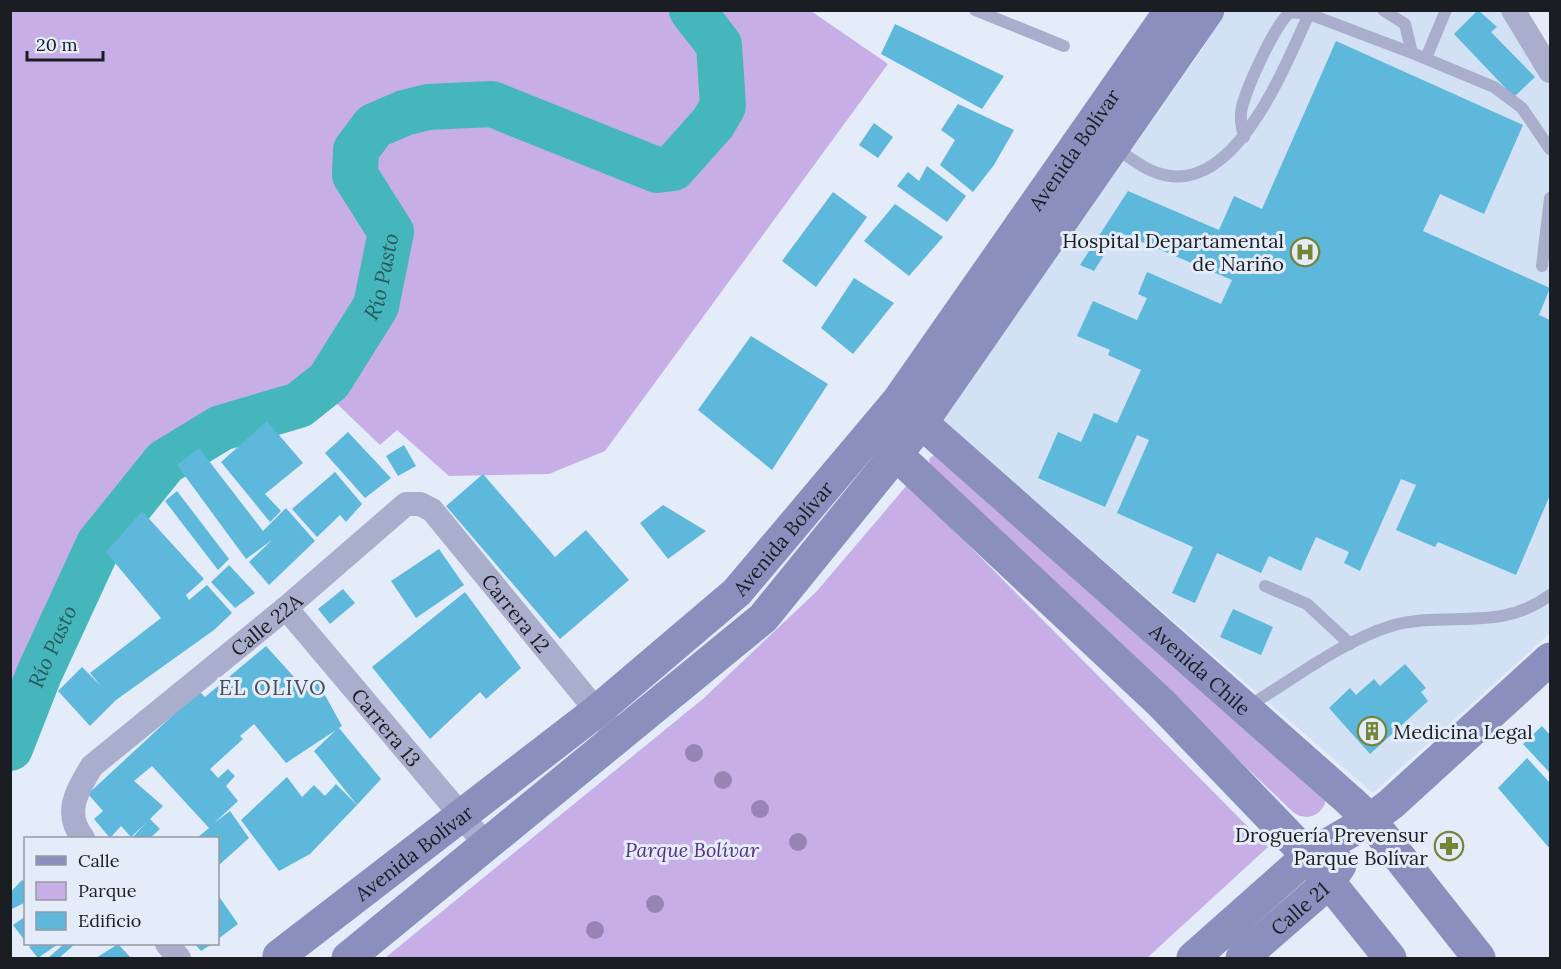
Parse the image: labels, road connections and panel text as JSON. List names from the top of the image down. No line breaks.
{"streets":{"main road":["Avenida Bolívar","Avenida Chile","Calle 21"],"street":["Carrera 12","Calle 22A","Carrera 13"]},"crossings":[["Avenida Bolívar","Carrera 12"],["Avenida Bolívar","Avenida Chile"],["Avenida Bolívar","Carrera 13"],["Carrera 12","Calle 22A"],["Calle 22A","Carrera 13"],["Avenida Chile","Calle 21"]],"districts":["EL OLIVO"],"water":["Río Pasto"],"parks":["Parque Bolívar"],"places":{"hospital":["Hospital Departamental de Nariño"],"building":["Medicina Legal"],"pharmacy":["Droguería Prevensur Parque Bolívar"]},"legend":["Calle","Parque","Edificio"],"scale_bar":"20 m"}
